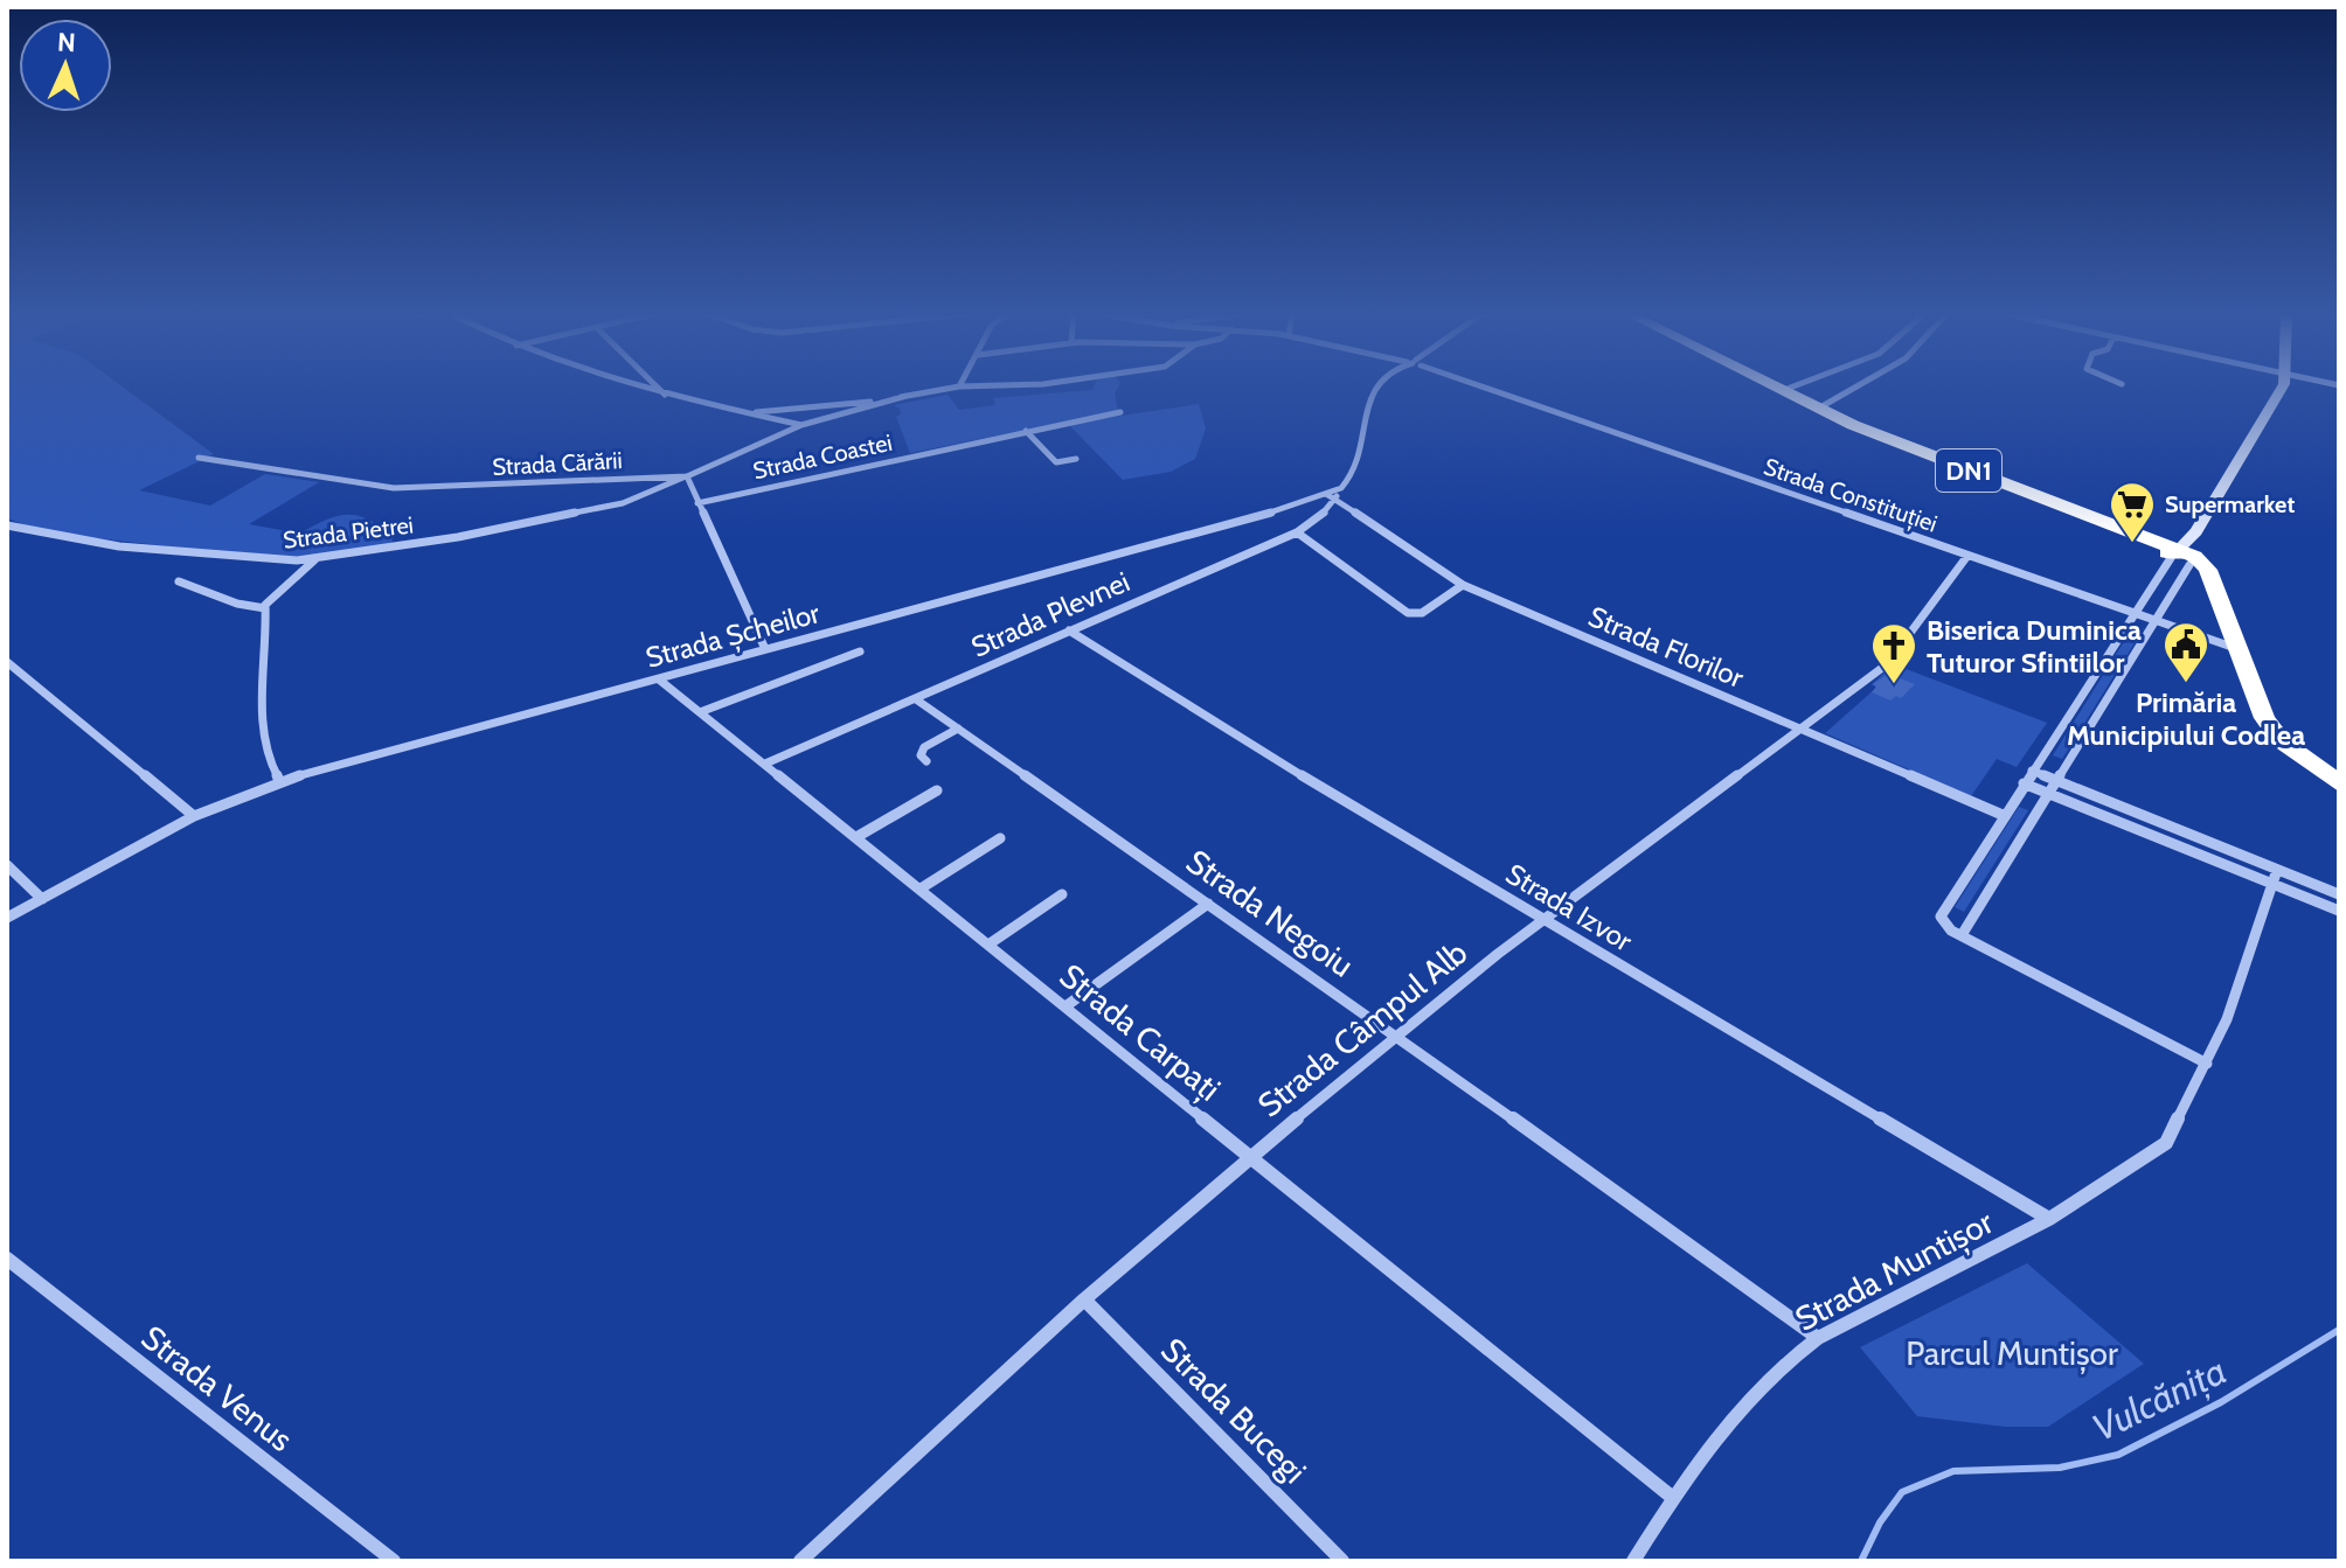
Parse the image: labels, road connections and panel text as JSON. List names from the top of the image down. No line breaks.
{"streets":{"highway":["DN1"],"street":["Strada Coastei","Strada Cărării","Strada Constituției","Strada Pietrei","Strada Plevnei","Strada Șcheilor","Strada Florilor","Strada Izvor","Strada Negoiu","Strada Câmpul Alb","Strada Carpați","Strada Muntișor","Strada Venus","Strada Bucegi"]},"crossings":[["Strada Cărării","Strada Pietrei"],["DN1","Strada Constituției"],["Strada Constituției","Strada Câmpul Alb"],["Strada Plevnei","Strada Șcheilor"],["Strada Plevnei","Strada Florilor"],["Strada Plevnei","Strada Izvor"],["Strada Plevnei","Strada Negoiu"],["Strada Plevnei","Strada Carpați"],["Strada Șcheilor","Strada Florilor"],["Strada Șcheilor","Strada Carpați"],["Strada Florilor","Strada Câmpul Alb"],["Strada Izvor","Strada Câmpul Alb"],["Strada Izvor","Strada Muntișor"],["Strada Negoiu","Strada Câmpul Alb"],["Strada Negoiu","Strada Muntișor"],["Strada Câmpul Alb","Strada Carpați"],["Strada Câmpul Alb","Strada Bucegi"],["Strada Carpați","Strada Muntișor"]],"water":["Vulcănița"],"parks":["Parcul Muntișor"],"places":{"supermarket":["Supermarket"],"public building":["Primăria Municipiului Codlea"],"church":["Biserica Duminica Tuturor Sfintiilor"]},"north":"top"}
